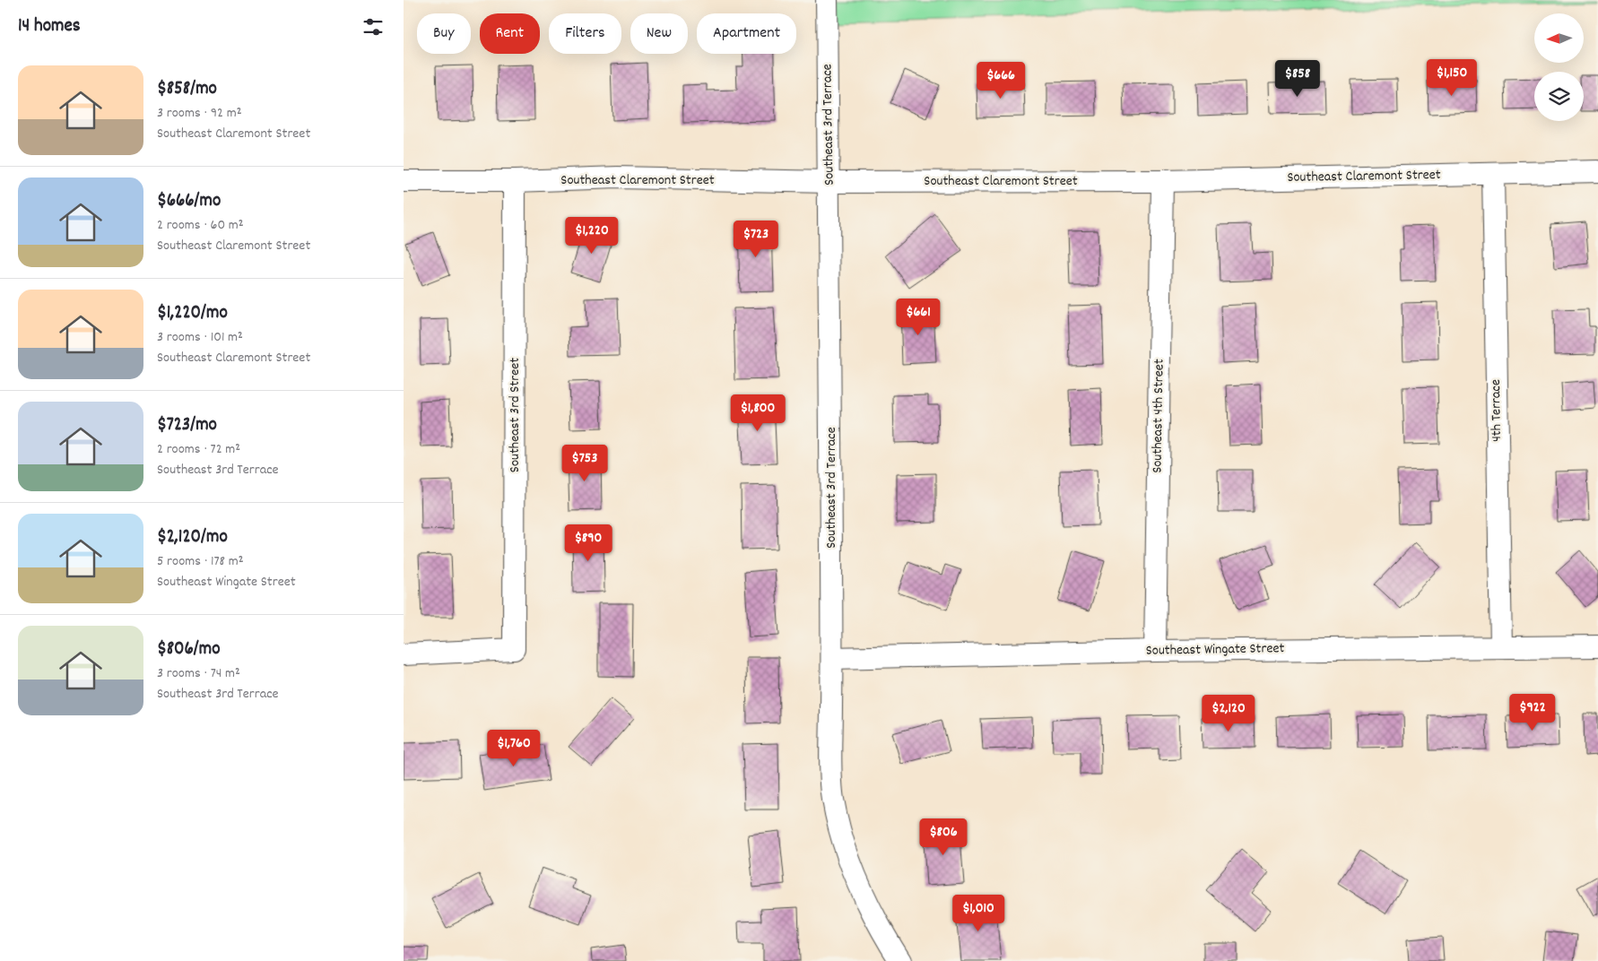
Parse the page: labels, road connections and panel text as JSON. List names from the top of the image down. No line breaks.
{"streets":{"street":["Southeast 3rd Terrace","Southeast Claremont Street","4th Terrace","Southeast 3rd Street","Southeast 4th Street","Southeast Wingate Street"]},"crossings":[["Southeast 3rd Terrace","Southeast Claremont Street"],["Southeast 3rd Terrace","Southeast Wingate Street"],["Southeast Claremont Street","4th Terrace"],["Southeast Claremont Street","Southeast 3rd Street"],["Southeast Claremont Street","Southeast 4th Street"],["4th Terrace","Southeast Wingate Street"],["Southeast 4th Street","Southeast Wingate Street"]],"north":"left","page":{"heading":"14 homes","chip":["Buy","Rent","Filters","New","Apartment"],"list":[{"name":"$858/mo","note":"3 rooms · 92 m² · Southeast Claremont Street"},{"name":"$666/mo","note":"2 rooms · 60 m² · Southeast Claremont Street"},{"name":"$1,220/mo","note":"3 rooms · 101 m² · Southeast Claremont Street"},{"name":"$723/mo","note":"2 rooms · 72 m² · Southeast 3rd Terrace"},{"name":"$2,120/mo","note":"5 rooms · 178 m² · Southeast Wingate Street"},{"name":"$806/mo","note":"3 rooms · 74 m² · Southeast 3rd Terrace"}],"price":["$1,150","$858","$666","$1,220","$723","$661","$1,800","$753","$890","$922","$2,120","$1,760","$806","$1,010"]}}
